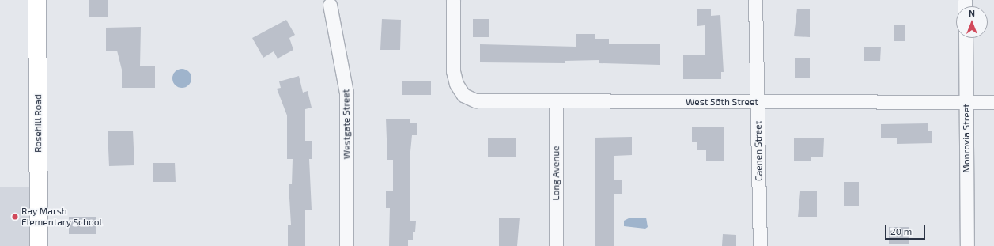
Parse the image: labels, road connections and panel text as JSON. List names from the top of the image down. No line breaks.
{"streets":{"street":["West 56th Street","Rosehill Road","Westgate Street","Monrovia Street","Caenen Street","Long Avenue"]},"crossings":[["West 56th Street","Monrovia Street"],["West 56th Street","Caenen Street"],["West 56th Street","Long Avenue"]],"places":["Ray Marsh Elementary School"],"scale_bar":"20 m","north":"top"}
